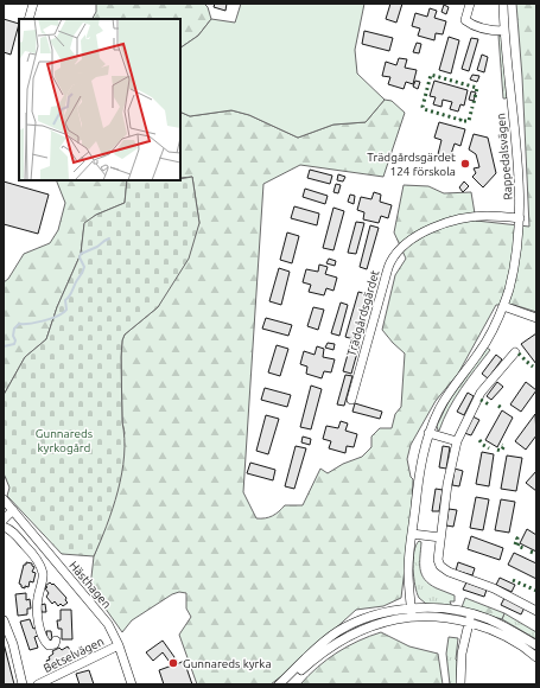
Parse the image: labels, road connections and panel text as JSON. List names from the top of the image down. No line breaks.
{"streets":{"street":["Rappedalsvägen","Trädgårdsgärdet","Hästhagen","Betselvägen"]},"crossings":[["Rappedalsvägen","Trädgårdsgärdet"],["Hästhagen","Betselvägen"]],"parks":["Gunnareds kyrkogård"],"places":["Trädgårdsgärdet 124 förskola","Gunnareds kyrka"]}
